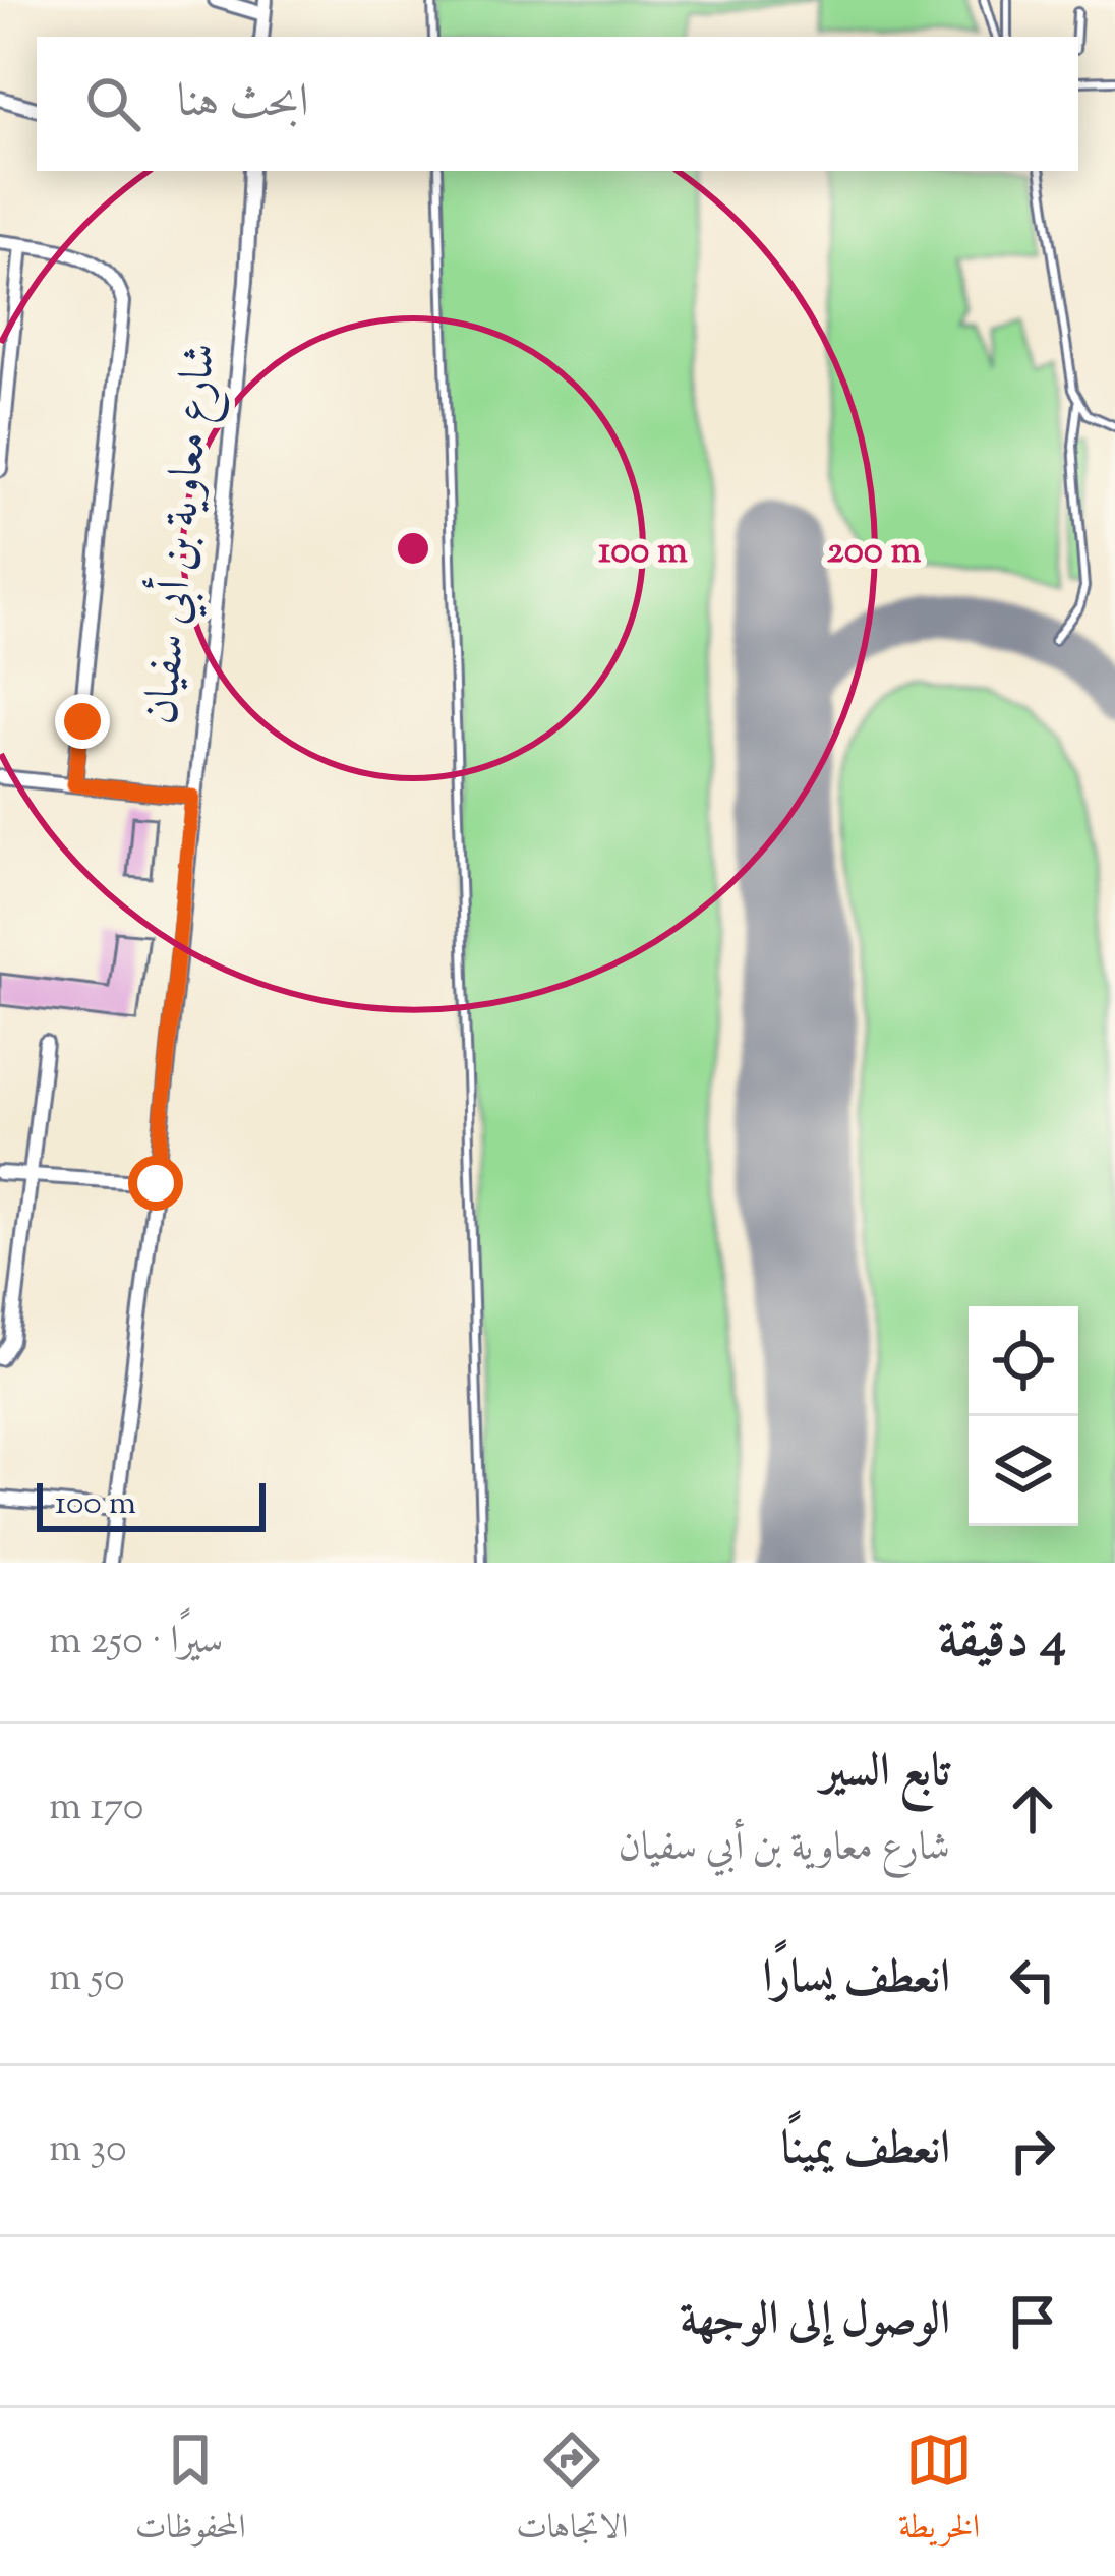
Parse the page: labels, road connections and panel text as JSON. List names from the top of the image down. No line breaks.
{"streets":{"street":["شارع معاوية بن أبي سفيان"]},"scale_bar":"100 m","page":{"search":"ابحث هنا","scale":"100 m","heading":["4 دقيقة","سيرًا · 250 m"],"list":[["تابع السير","شارع معاوية بن أبي سفيان","170 m"],["انعطف يسارًا","50 m"],["انعطف يمينًا","30 m"],"الوصول إلى الوجهة"],"nav":["الخريطة","الاتجاهات","المحفوظات"]},"rings":["100 m","200 m"]}
